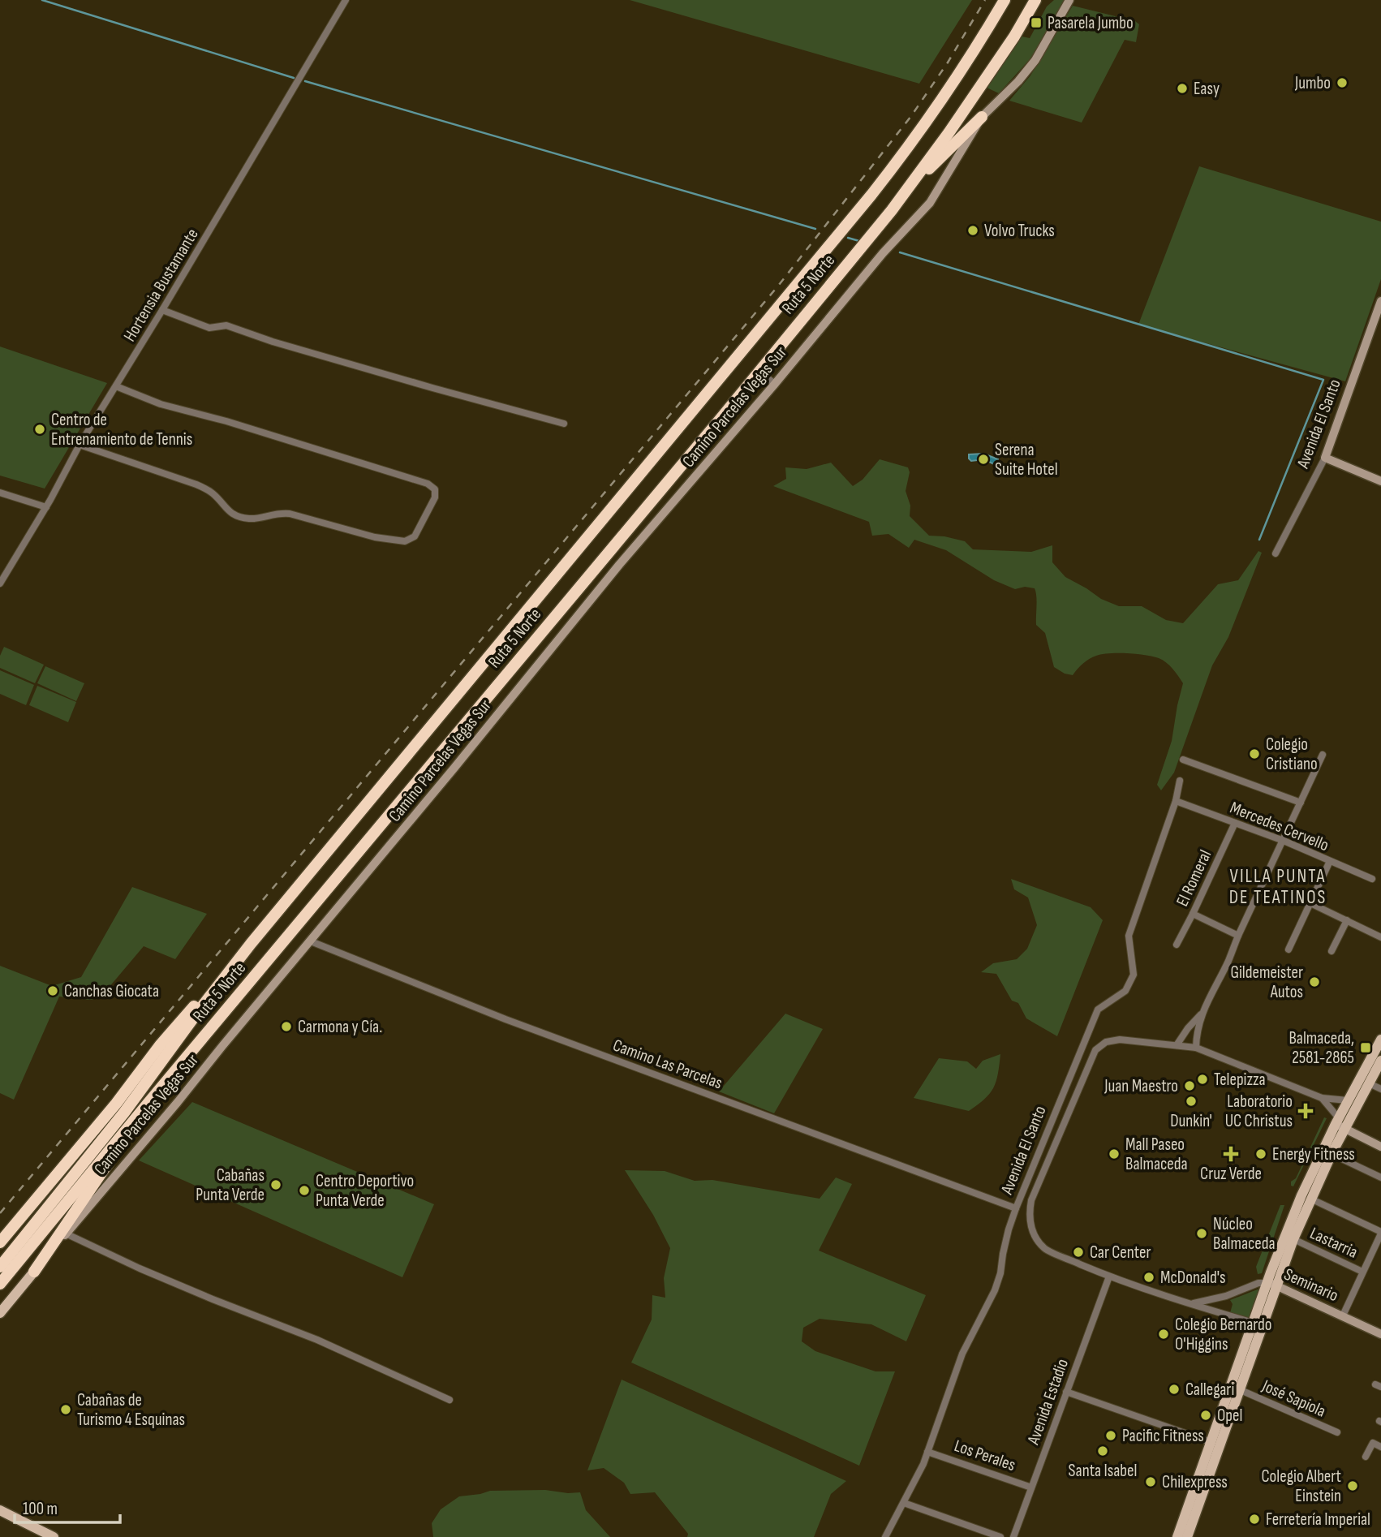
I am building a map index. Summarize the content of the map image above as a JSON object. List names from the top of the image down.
{
  "streets": {
    "highway": ["Ruta 5 Norte"],
    "main road": ["Camino Parcelas Vegas Sur"],
    "street": [
      "Hortensia Bustamante",
      "Avenida El Santo",
      "Mercedes Cervello",
      "El Romeral",
      "Camino Las Parcelas",
      "Lastarria",
      "Seminario",
      "José Sapiola",
      "Avenida Estadio",
      "Los Perales"
    ]
  },
  "crossings": [
    ["Camino Parcelas Vegas Sur", "Camino Las Parcelas"],
    ["Avenida El Santo", "Mercedes Cervello"],
    ["Avenida El Santo", "Camino Las Parcelas"],
    ["Avenida El Santo", "Los Perales"],
    ["Mercedes Cervello", "El Romeral"],
    ["Avenida Estadio", "Los Perales"]
  ],
  "districts": ["VILLA PUNTA DE TEATINOS"],
  "places": {
    "transit": ["Pasarela Jumbo", "Balmaceda, 2581-2865"],
    "other": [
      "Jumbo",
      "Easy",
      "Volvo Trucks",
      "Centro de Entrenamiento de Tennis",
      "Serena Suite Hotel",
      "Colegio Cristiano",
      "Gildemeister Autos",
      "Canchas Giocata",
      "Carmona y Cía.",
      "Telepizza",
      "Juan Maestro",
      "Dunkin'",
      "Mall Paseo Balmaceda",
      "Energy Fitness",
      "Cabañas Punta Verde",
      "Centro Deportivo Punta Verde",
      "Núcleo Balmaceda",
      "Car Center",
      "McDonald's",
      "Colegio Bernardo O'Higgins",
      "Callegari",
      "Cabañas de Turismo 4 Esquinas",
      "Opel",
      "Pacific Fitness",
      "Santa Isabel",
      "Chilexpress",
      "Colegio Albert Einstein",
      "Ferretería Imperial"
    ],
    "health": ["Laboratorio UC Christus", "Cruz Verde"]
  },
  "scale_bar": "100 m"
}
